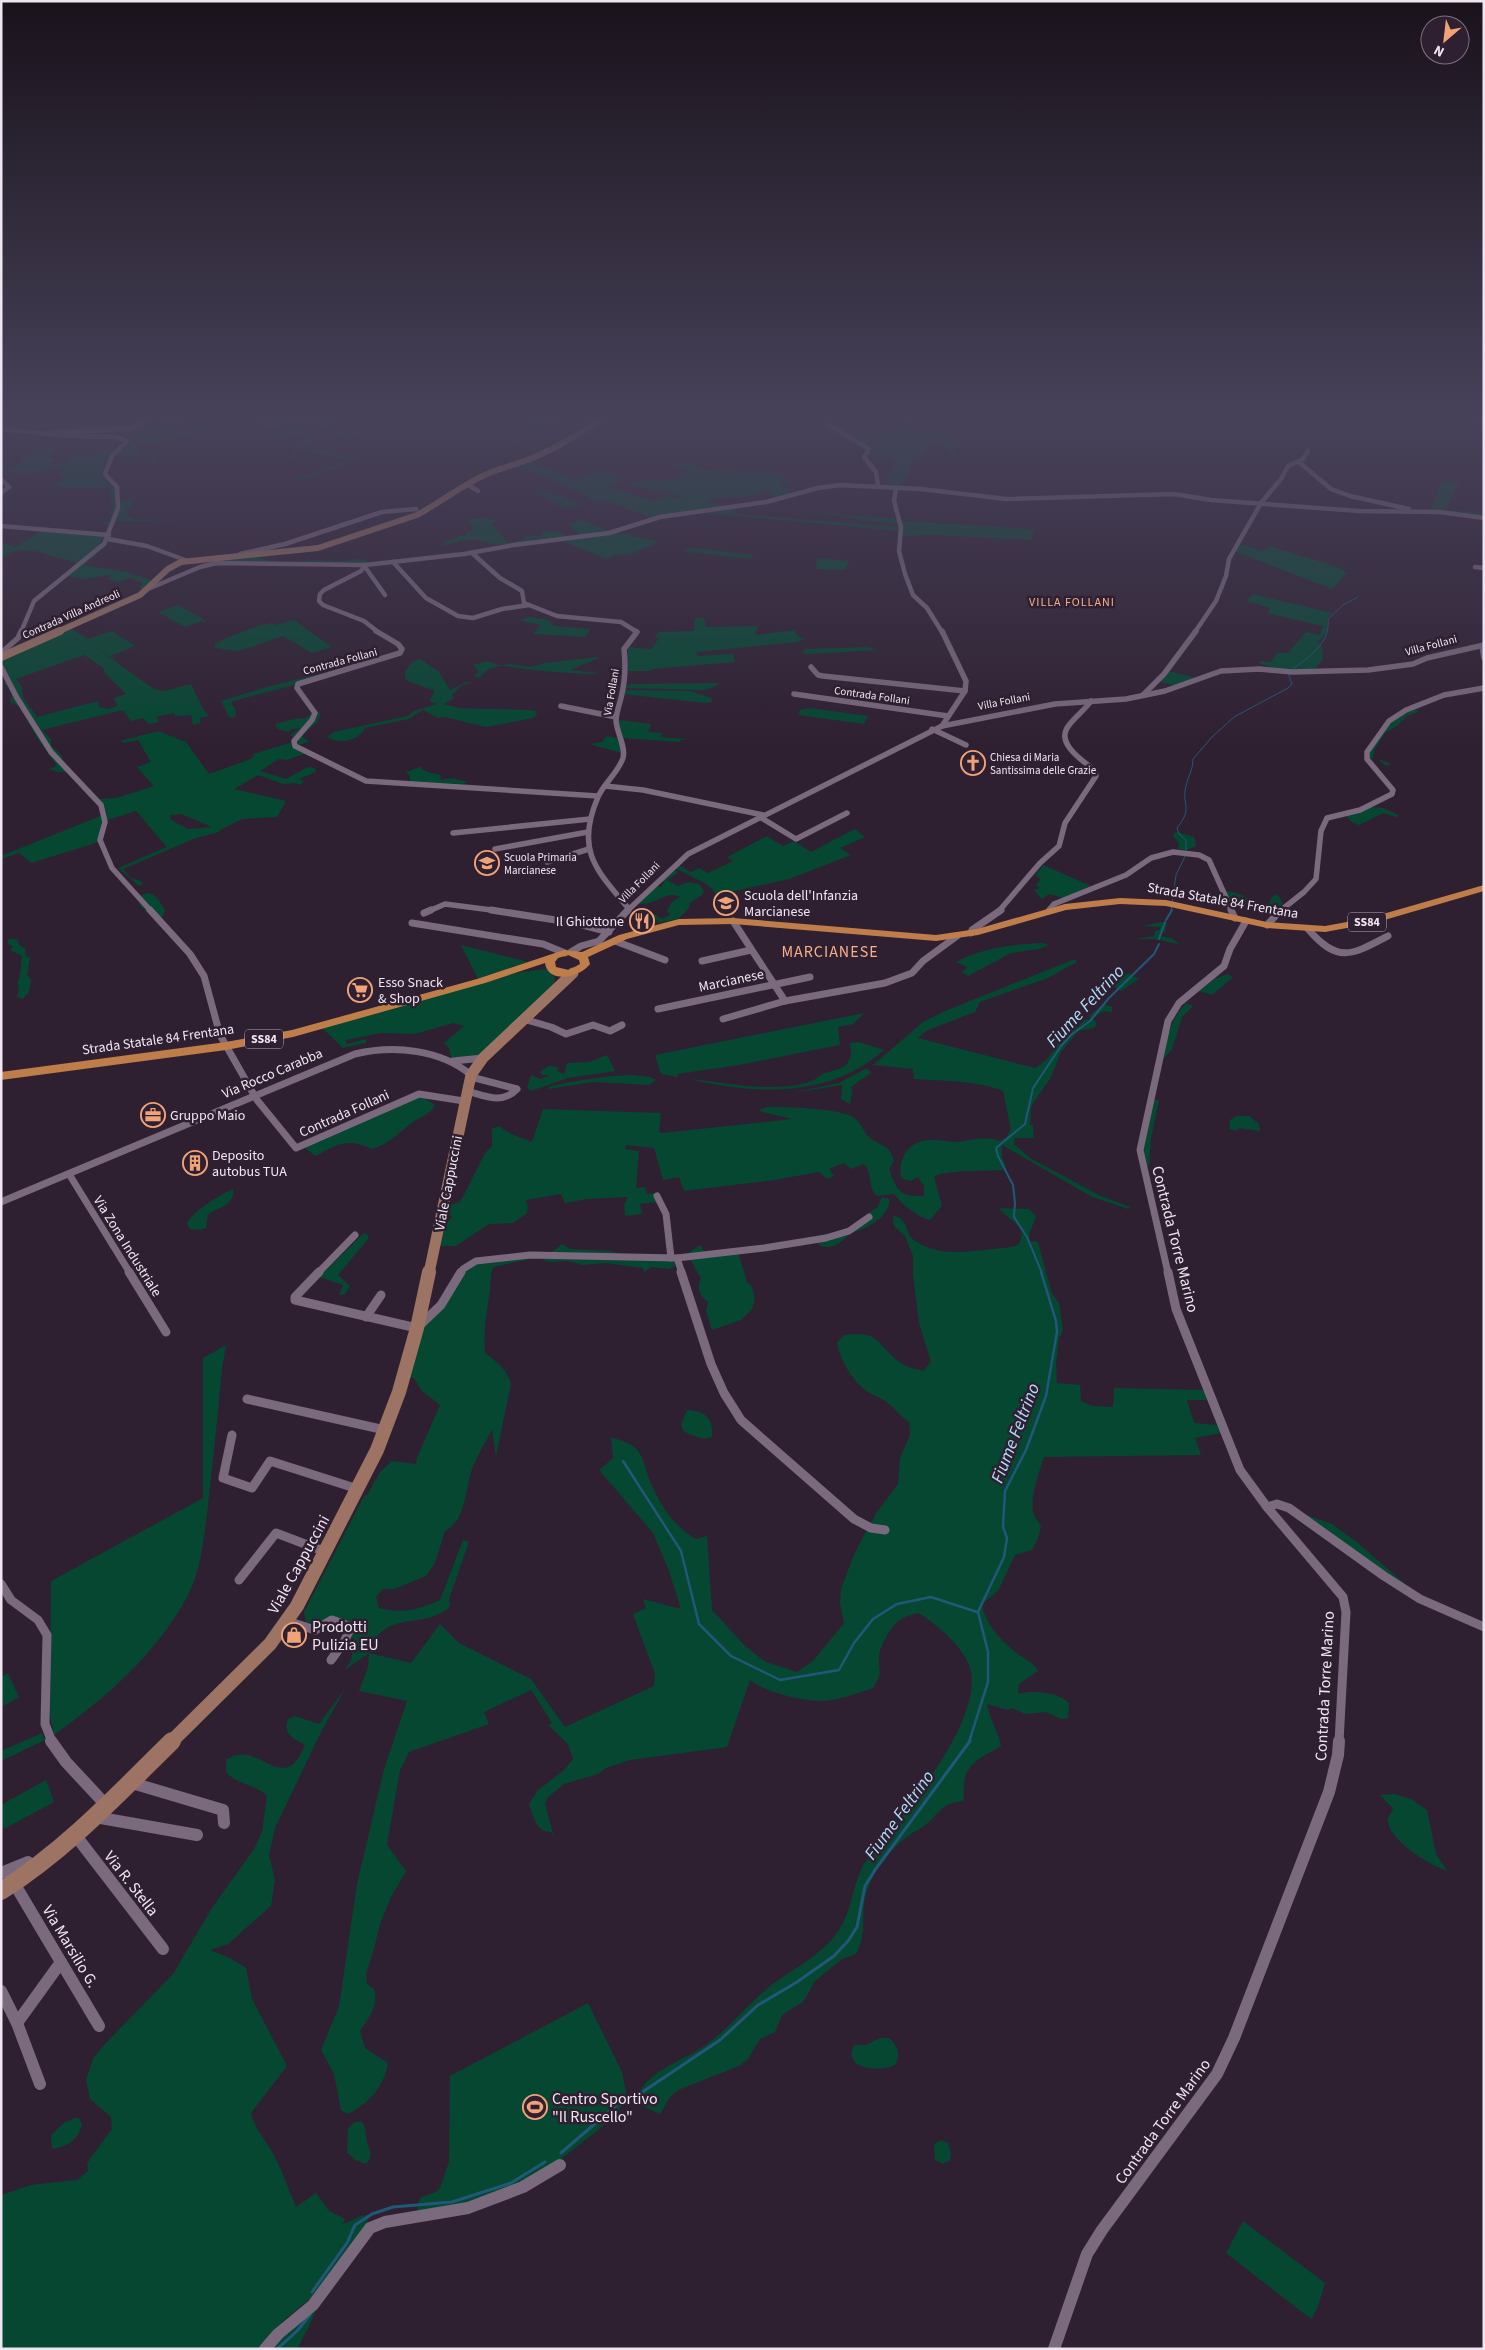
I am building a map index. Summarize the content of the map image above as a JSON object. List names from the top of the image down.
{
  "streets": {
    "main road": [
      "Contrada Villa Andreoli",
      "Strada Statale 84 Frentana",
      "SS84",
      "Viale Cappuccini"
    ],
    "street": [
      "Villa Follani",
      "Contrada Follani",
      "Via Follani",
      "Marcianese",
      "Via Rocco Carabba",
      "Contrada Torre Marino",
      "Via Zona Industriale",
      "Via R. Stella",
      "Via Marsilio G."
    ]
  },
  "crossings": [
    ["Villa Follani", "Via Follani"],
    ["Villa Follani", "Strada Statale 84 Frentana"],
    ["Villa Follani", "SS84"],
    ["Contrada Follani", "Via Follani"],
    ["Contrada Follani", "Strada Statale 84 Frentana"],
    ["Contrada Follani", "Via Rocco Carabba"],
    ["Contrada Follani", "Viale Cappuccini"],
    ["Strada Statale 84 Frentana", "SS84"],
    ["Strada Statale 84 Frentana", "Contrada Torre Marino"],
    ["Via Rocco Carabba", "Viale Cappuccini"],
    ["Via Rocco Carabba", "Via Zona Industriale"],
    ["Viale Cappuccini", "Via R. Stella"],
    ["Viale Cappuccini", "Via Marsilio G."]
  ],
  "districts": ["VILLA FOLLANI", "MARCIANESE"],
  "water": ["Fiume Feltrino"],
  "places": {
    "church": ["Chiesa di Maria Santissima delle Grazie"],
    "school or university": ["Scuola Primaria Marcianese", "Scuola dell'Infanzia Marcianese"],
    "restaurant": ["Il Ghiottone"],
    "supermarket": ["Esso Snack & Shop"],
    "office": ["Gruppo Maio"],
    "building": ["Deposito autobus TUA"],
    "shop": ["Prodotti Pulizia EU"],
    "sports": ["Centro Sportivo \"Il Ruscello\""]
  },
  "north": "bottom left"
}
